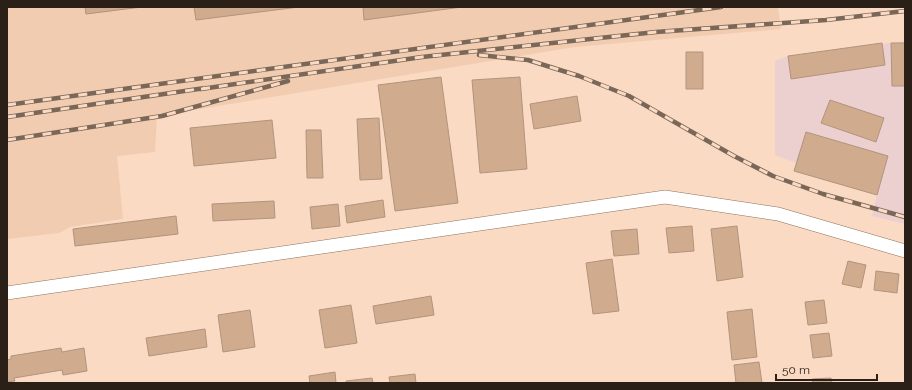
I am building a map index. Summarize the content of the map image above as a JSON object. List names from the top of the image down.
{
  "scale_bar": "50 m"
}
